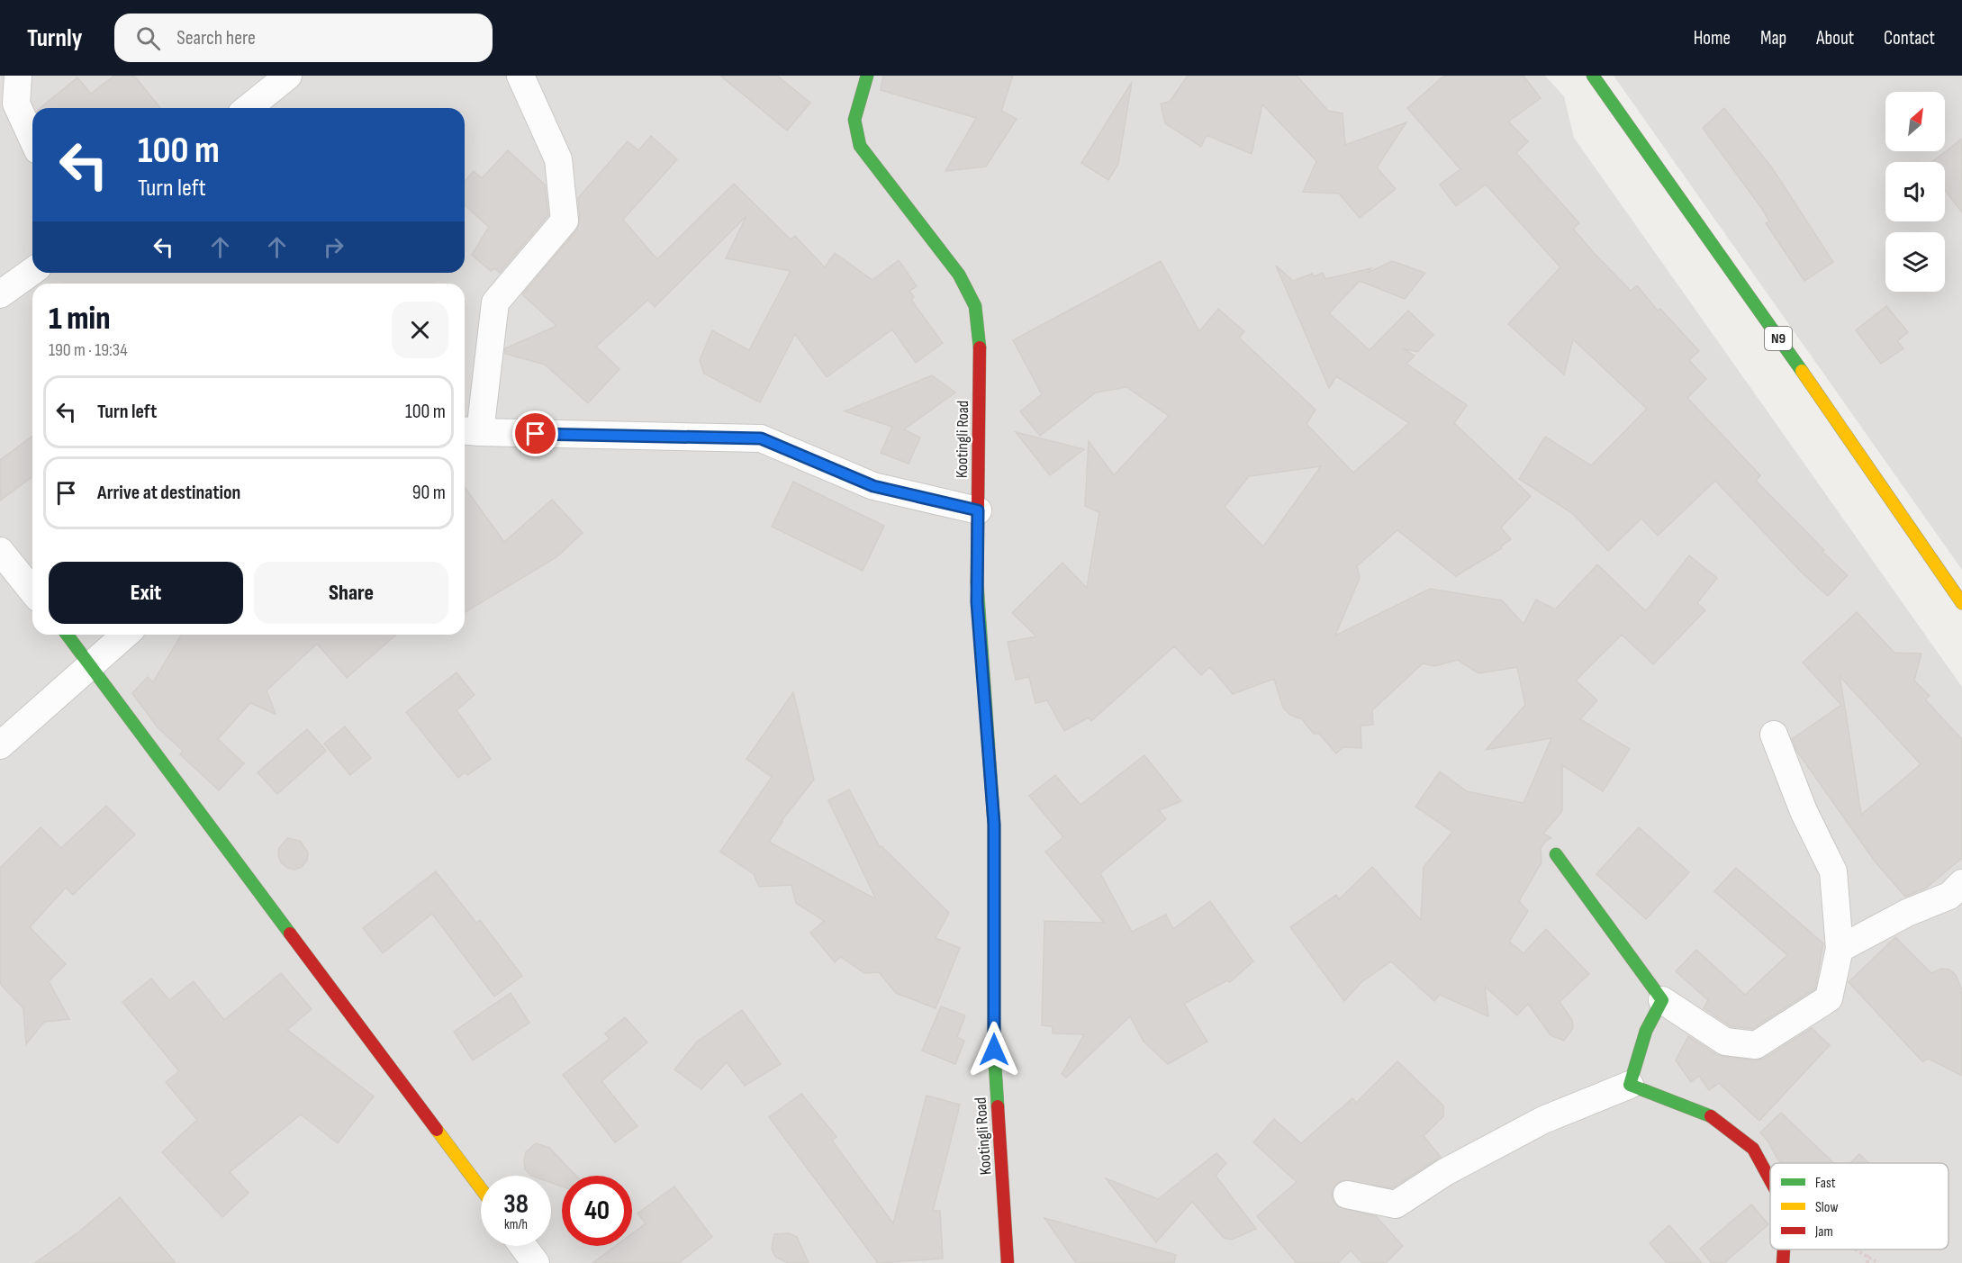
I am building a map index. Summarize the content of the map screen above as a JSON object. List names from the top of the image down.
{
  "streets": {
    "main road": ["N9", "Kootingli Road"]
  },
  "legend": ["Fast", "Slow", "Jam"],
  "north": "top right",
  "page": {
    "header": "Turnly",
    "search": "Search here",
    "nav": [
      "Home",
      "Map",
      "About",
      "Contact"
    ],
    "turn": ["100 m", "Turn left"],
    "heading": ["1 min", "190 m · 19:34"],
    "list": [
      {
        "name": "Turn left",
        "value": "100 m"
      },
      {
        "name": "Arrive at destination",
        "value": "90 m"
      }
    ],
    "buttons": ["Exit", "Share"],
    "speed": "38 km/h",
    "limit": "40"
  }
}
